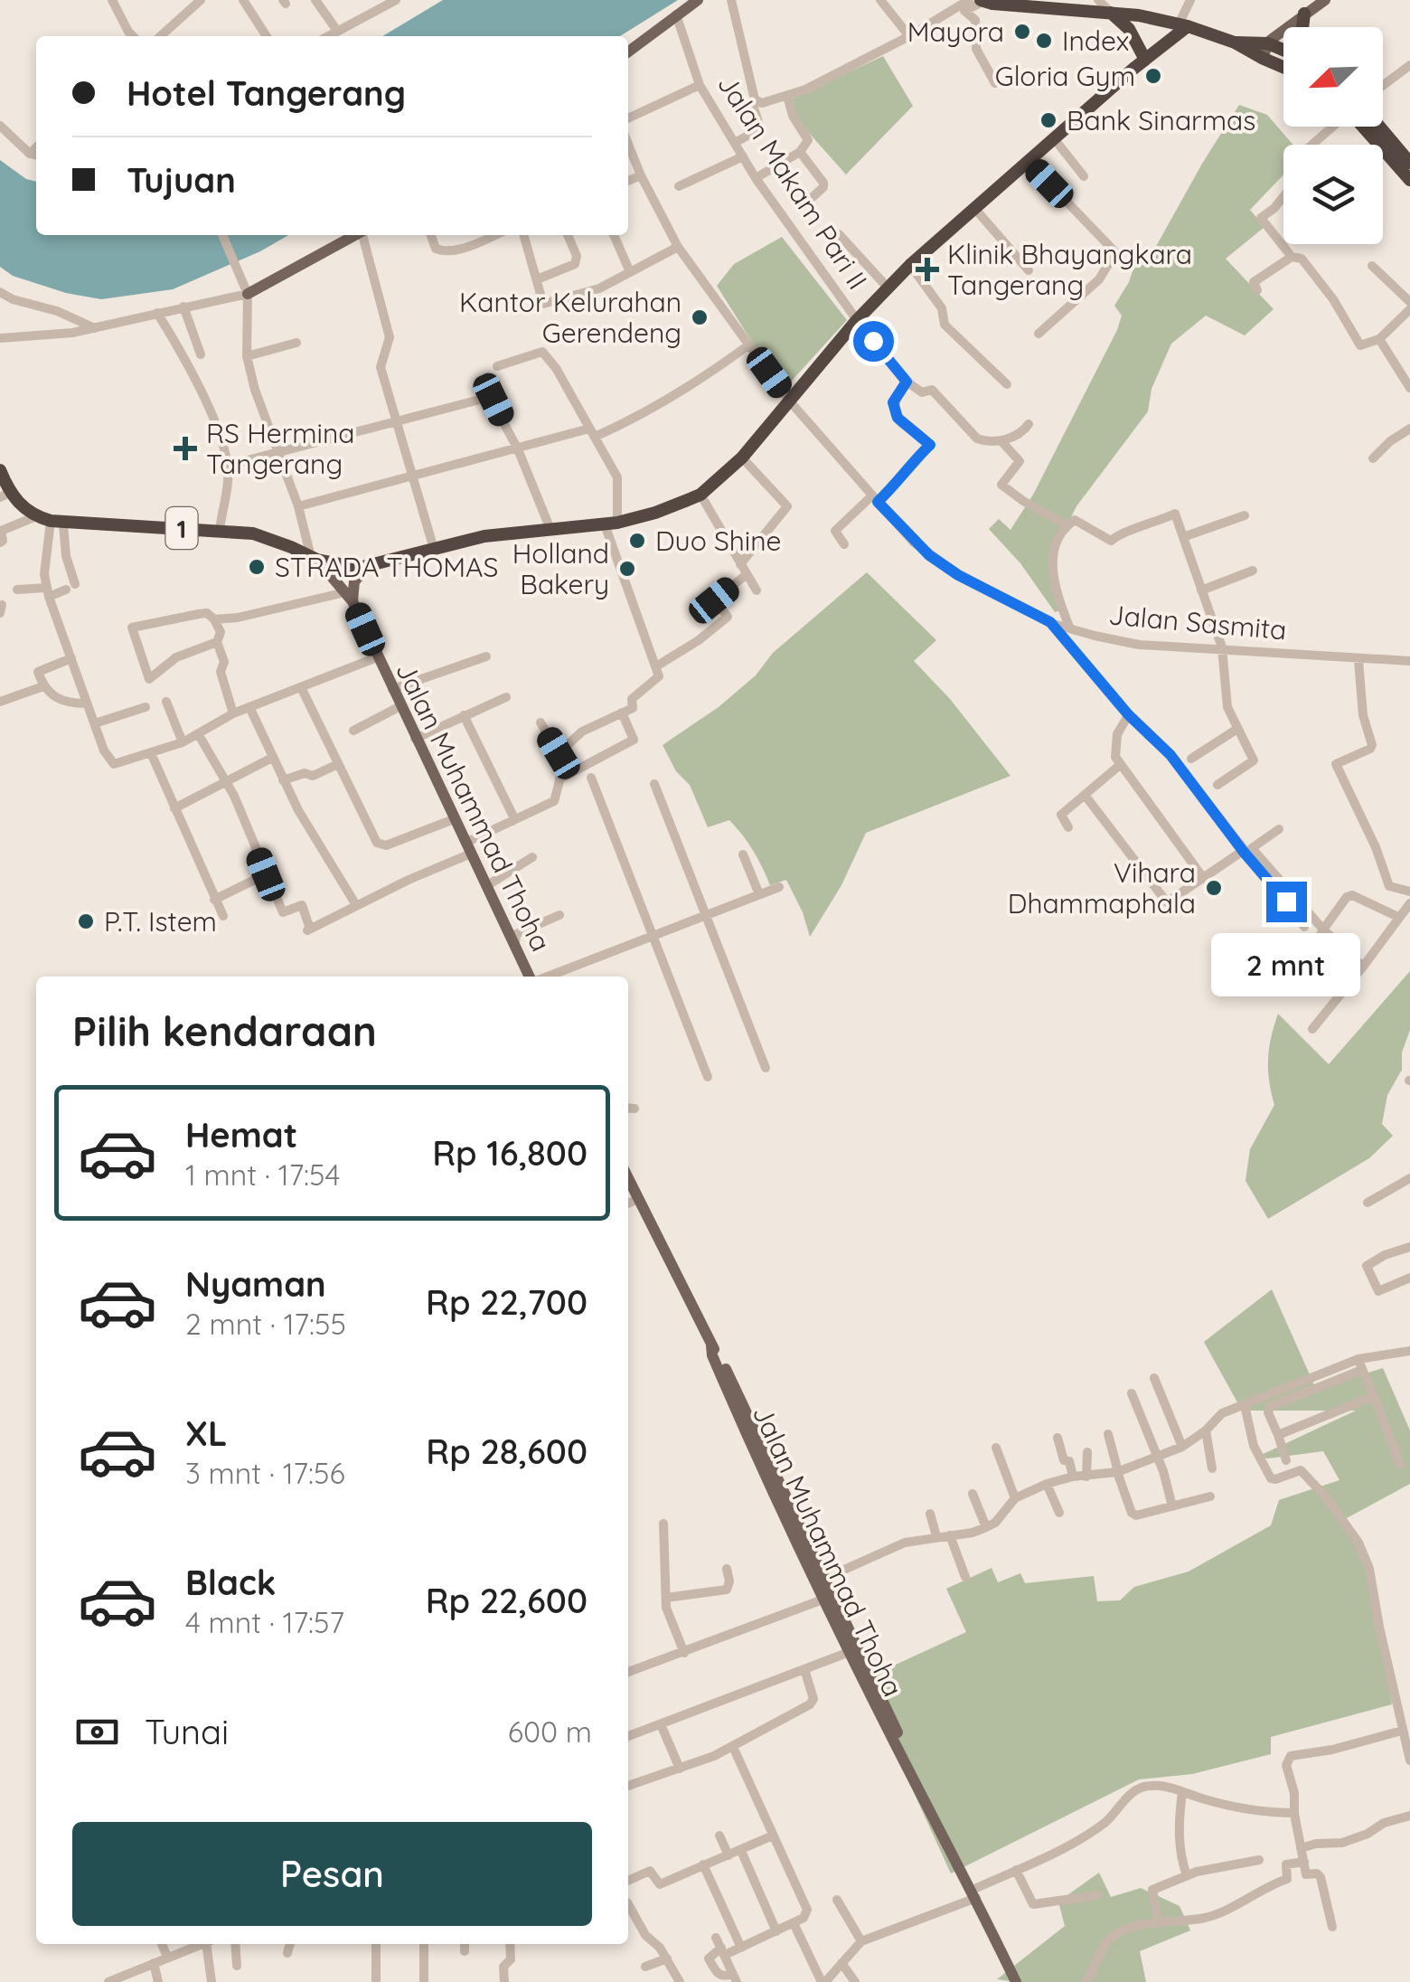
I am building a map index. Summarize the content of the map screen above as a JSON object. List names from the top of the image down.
{
  "streets": {
    "highway": ["1"],
    "main road": ["Jalan Muhammad Thoha"],
    "street": ["Jalan Makam Pari II", "Jalan Sasmita"]
  },
  "crossings": [
    ["Jalan Makam Pari II", "1"],
    ["1", "Jalan Sasmita"],
    ["1", "Jalan Muhammad Thoha"]
  ],
  "places": {
    "other": [
      "Mayora",
      "Index",
      "Gloria Gym",
      "Bank Sinarmas",
      "Kantor Kelurahan Gerendeng",
      "Duo Shine",
      "STRADA THOMAS",
      "Holland Bakery",
      "Vihara Dhammaphala",
      "P.T. Istem"
    ],
    "health": ["Klinik Bhayangkara Tangerang", "RS Hermina Tangerang"]
  },
  "north": "bottom left",
  "page": {
    "banner": ["Hotel Tangerang", "Tujuan"],
    "bubble": "2 mnt",
    "heading": "Pilih kendaraan",
    "list": [
      {
        "name": "Hemat",
        "note": "1 mnt · 17:54",
        "value": "Rp 16,800"
      },
      {
        "name": "Nyaman",
        "note": "2 mnt · 17:55",
        "value": "Rp 22,700"
      },
      {
        "name": "XL",
        "note": "3 mnt · 17:56",
        "value": "Rp 28,600"
      },
      {
        "name": "Black",
        "note": "4 mnt · 17:57",
        "value": "Rp 22,600"
      }
    ],
    "pay": ["Tunai", "600 m"],
    "buttons": "Pesan"
  }
}
